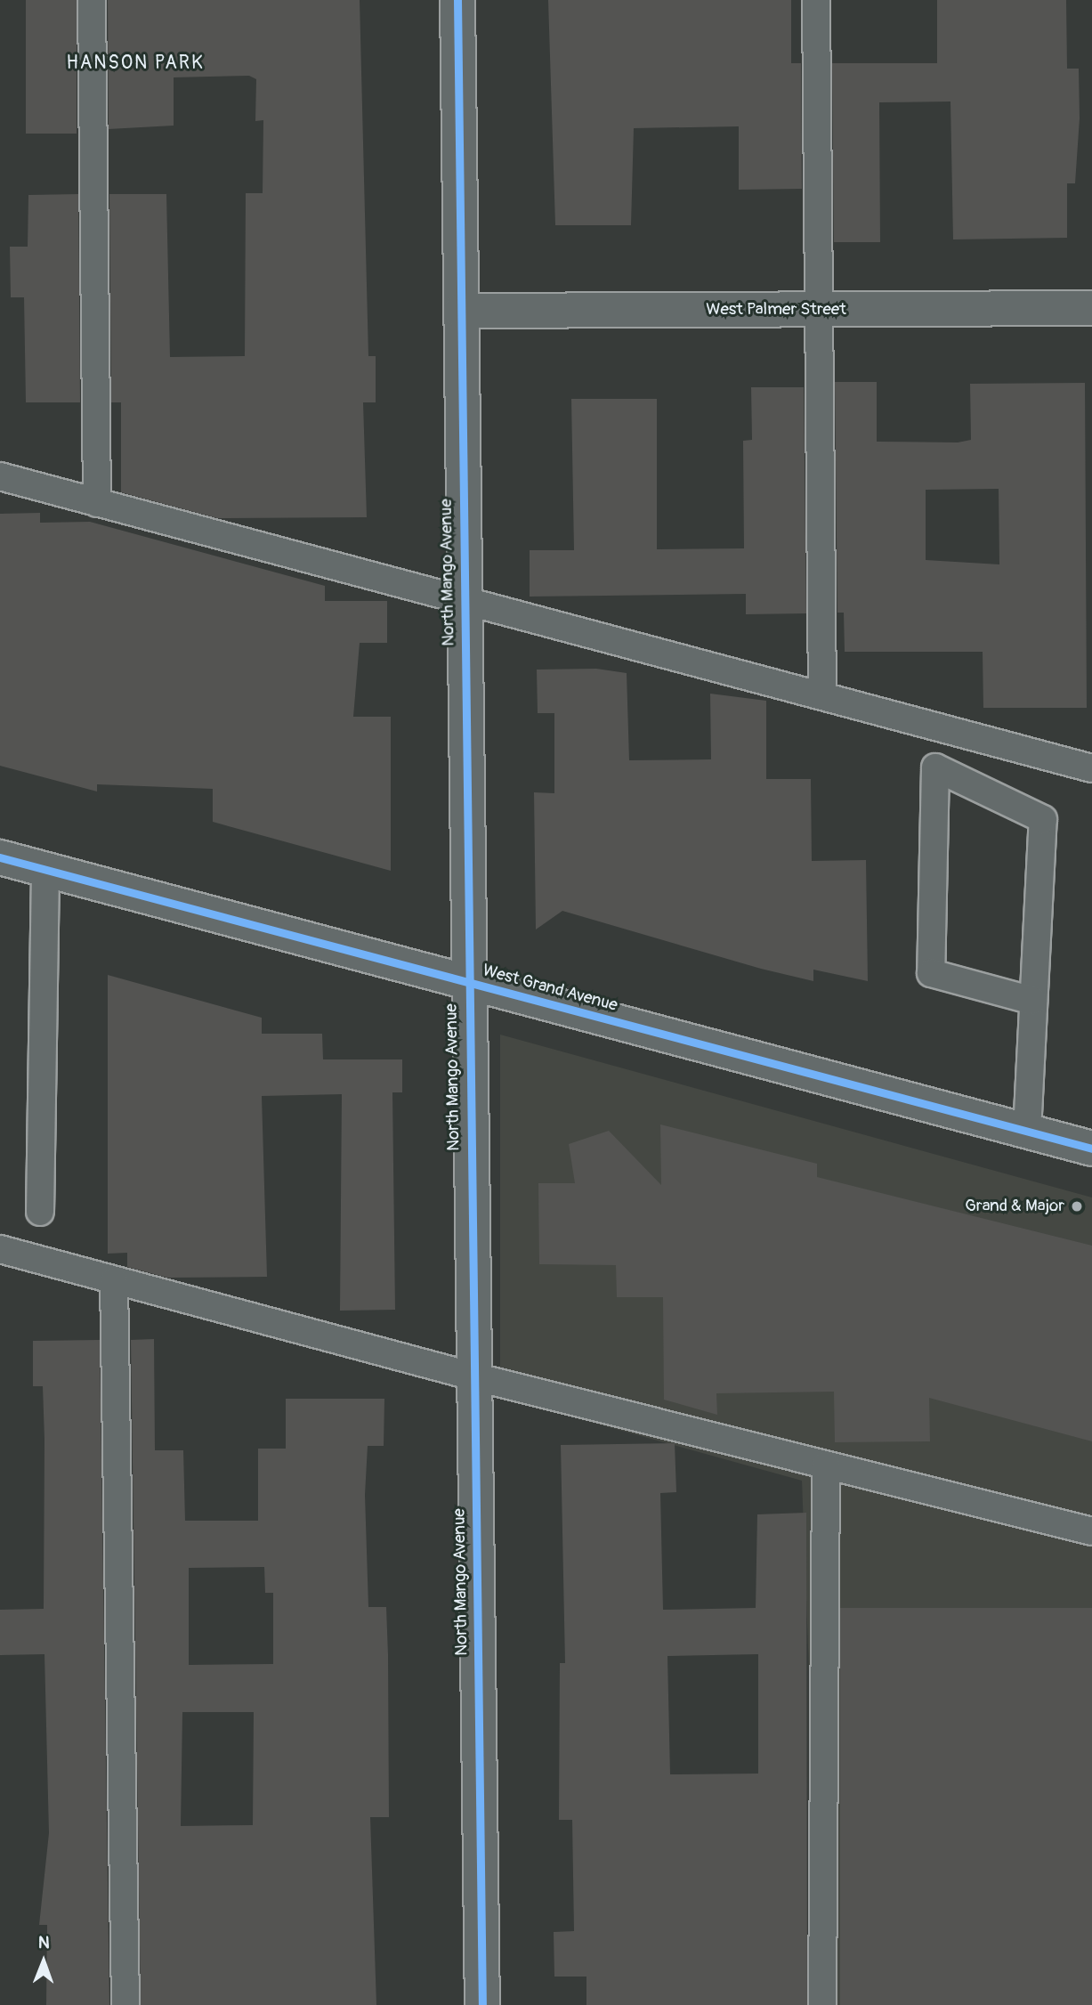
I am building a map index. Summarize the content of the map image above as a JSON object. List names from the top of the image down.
{
  "streets": {
    "street": ["West Palmer Street", "North Mango Avenue", "West Grand Avenue"]
  },
  "crossings": [
    ["West Palmer Street", "North Mango Avenue"],
    ["North Mango Avenue", "West Grand Avenue"]
  ],
  "districts": ["HANSON PARK"],
  "places": ["Grand & Major"],
  "north": "top"
}
